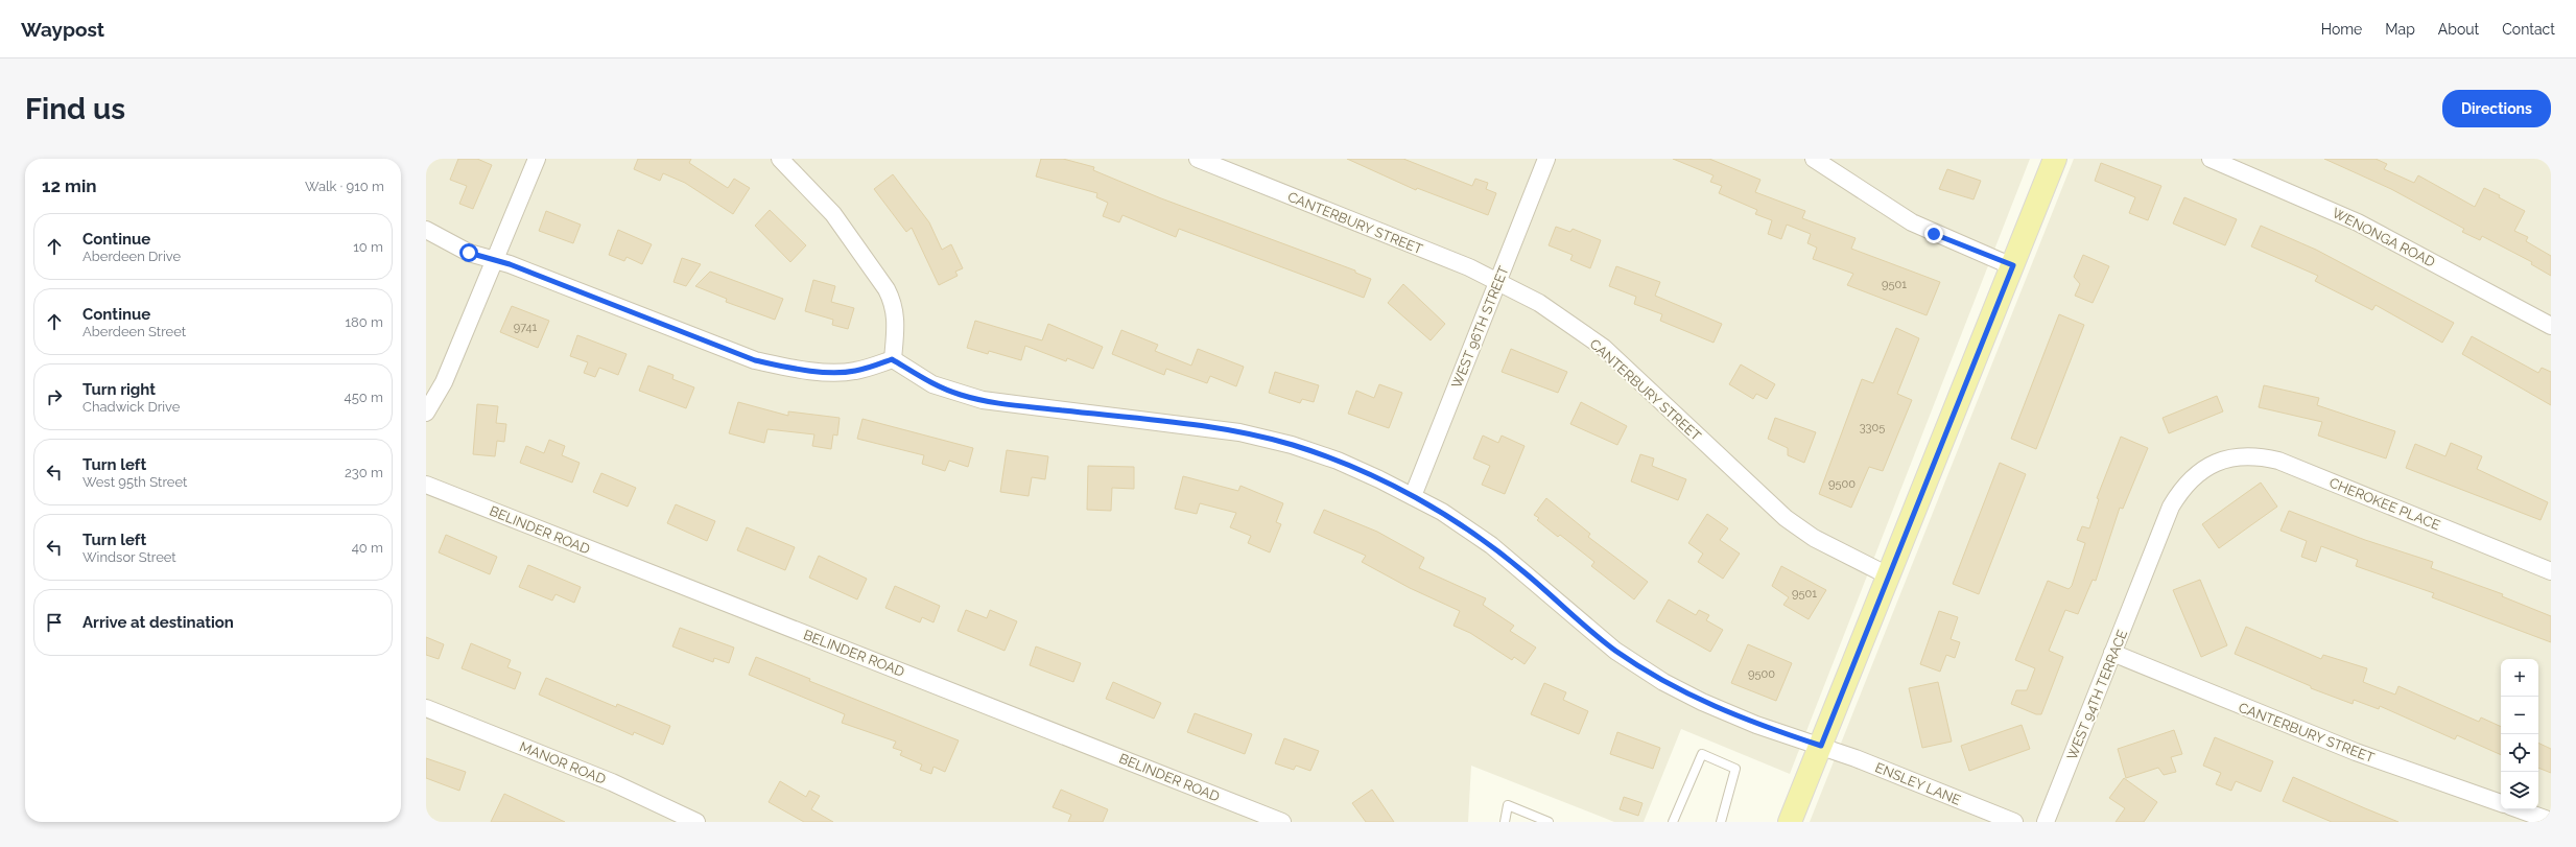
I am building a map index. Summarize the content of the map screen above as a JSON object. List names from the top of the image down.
{
  "streets": {
    "street": [
      "CANTERBURY STREET",
      "WENONGA ROAD",
      "WEST 96TH STREET",
      "CHEROKEE PLACE",
      "BELINDER ROAD",
      "WEST 94TH TERRACE",
      "MANOR ROAD",
      "ENSLEY LANE"
    ]
  },
  "crossings": [
    ["CANTERBURY STREET", "WEST 96TH STREET"],
    ["CANTERBURY STREET", "WEST 94TH TERRACE"],
    ["WEST 96TH STREET", "ENSLEY LANE"],
    ["CHEROKEE PLACE", "WEST 94TH TERRACE"]
  ],
  "house_numbers": [
    "9501",
    "9741",
    "3305",
    "9500",
    "9501",
    "9500"
  ],
  "page": {
    "header": "Waypost",
    "nav": [
      "Home",
      "Map",
      "About",
      "Contact"
    ],
    "buttons": "Directions",
    "title": "Find us",
    "heading": ["12 min", "Walk · 910 m"],
    "list": [
      ["Continue", "Aberdeen Drive", "10 m"],
      ["Continue", "Aberdeen Street", "180 m"],
      ["Turn right", "Chadwick Drive", "450 m"],
      ["Turn left", "West 95th Street", "230 m"],
      ["Turn left", "Windsor Street", "40 m"],
      "Arrive at destination"
    ],
    "map_buttons": ["+", "−"]
  }
}
